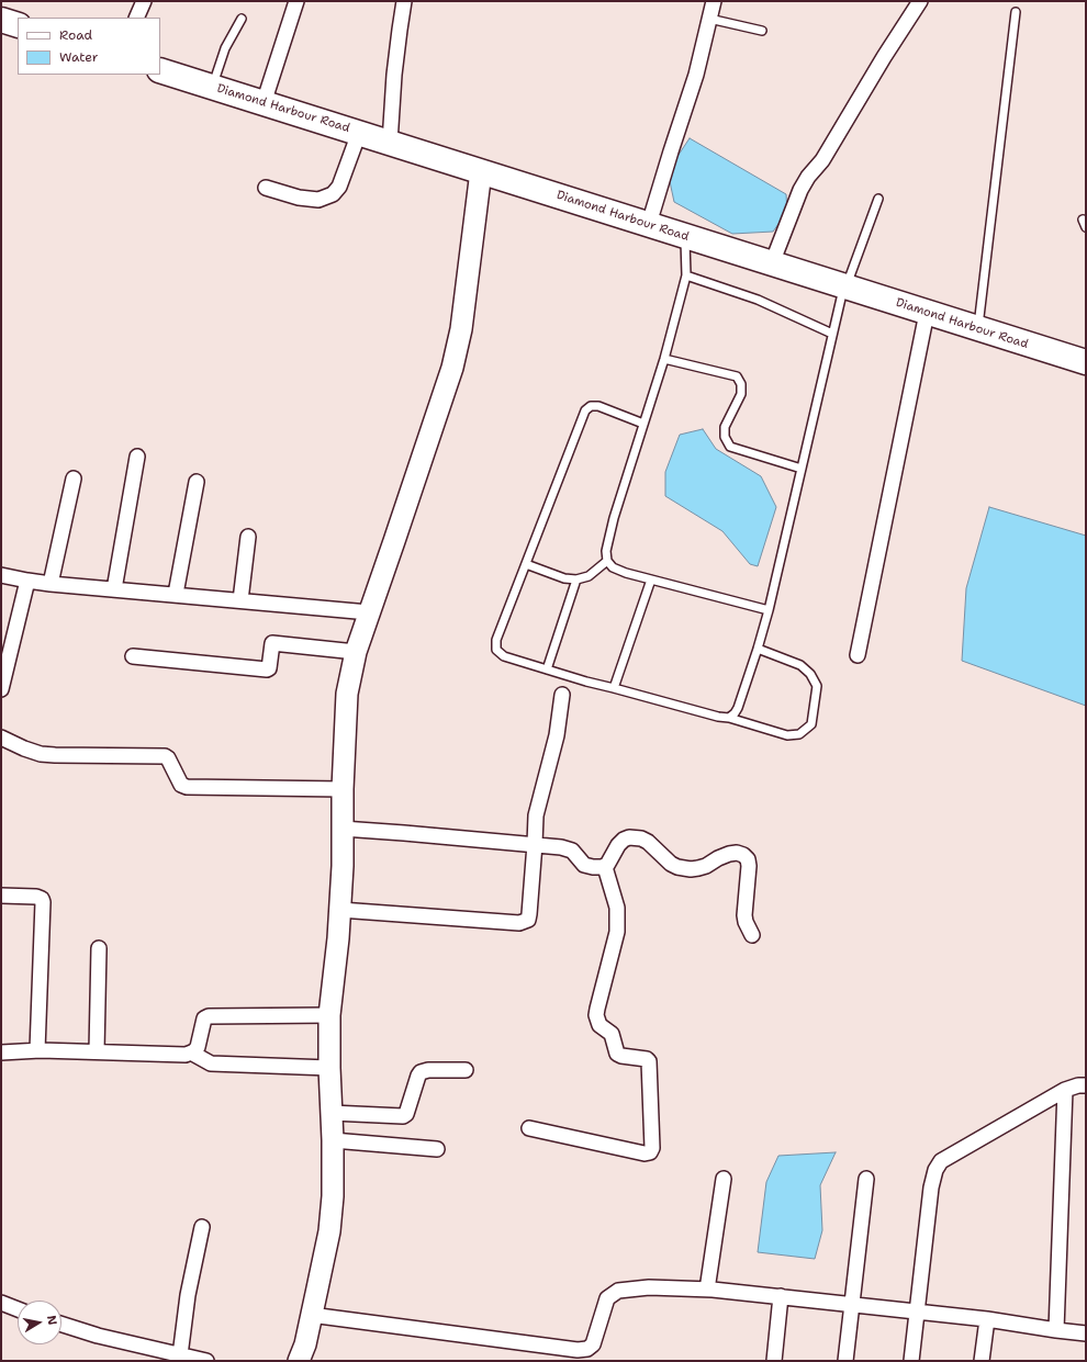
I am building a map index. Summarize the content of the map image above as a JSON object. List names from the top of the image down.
{
  "streets": {
    "highway": ["Diamond Harbour Road"]
  },
  "legend": ["Road", "Water"],
  "north": "right"
}
